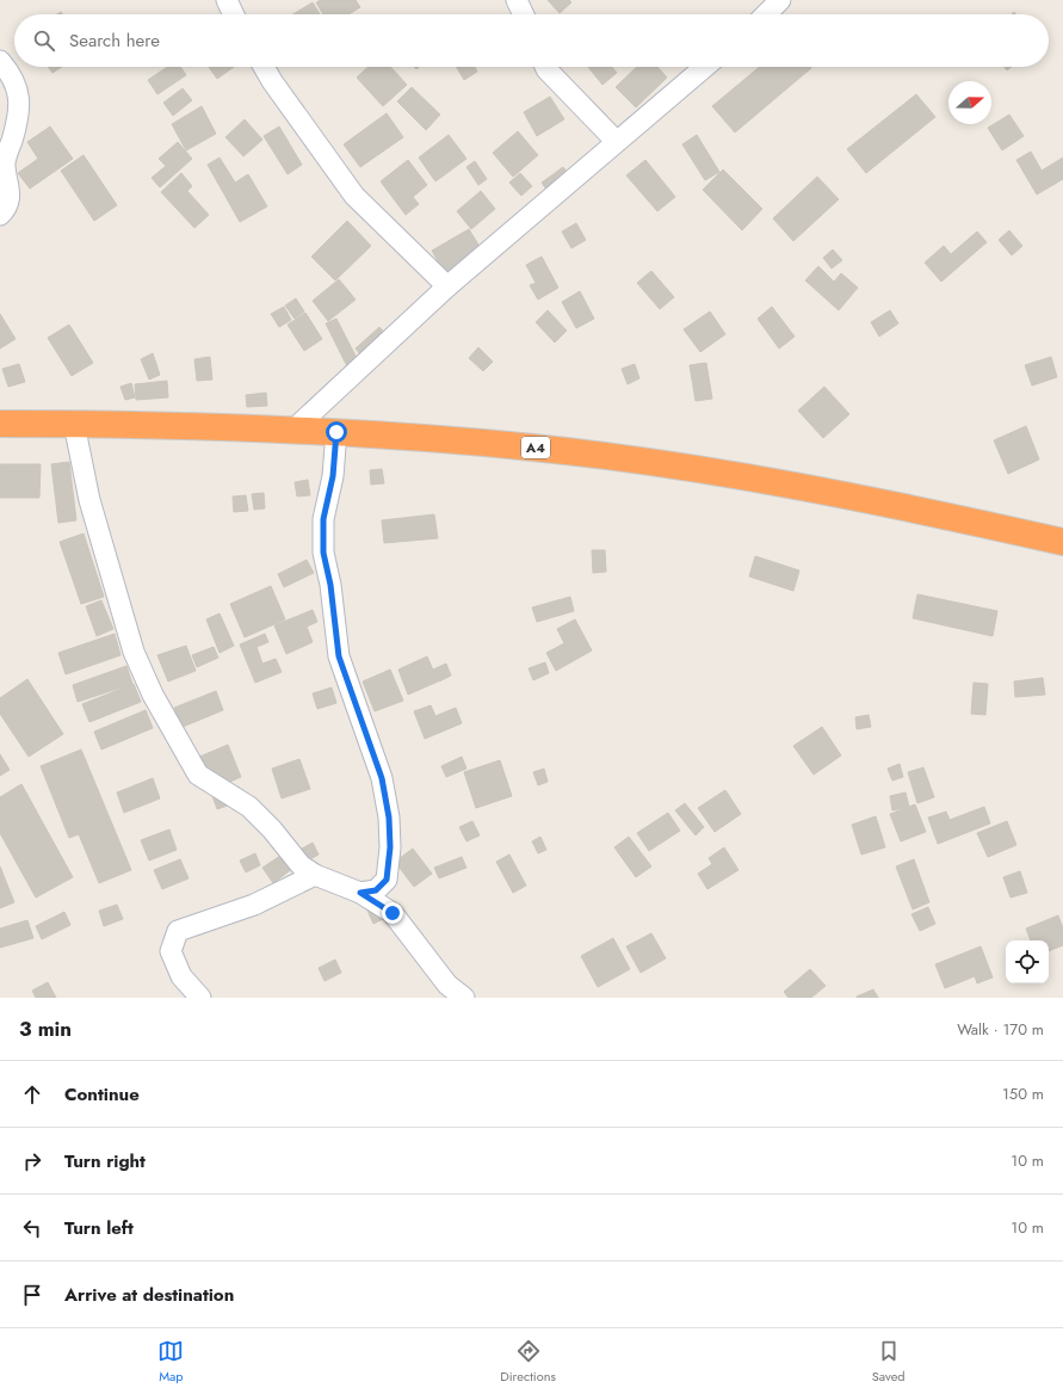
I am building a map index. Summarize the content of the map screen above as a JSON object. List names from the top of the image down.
{
  "streets": {
    "highway": ["A4"]
  },
  "north": "right",
  "page": {
    "search": "Search here",
    "heading": ["3 min", "Walk · 170 m"],
    "list": [
      ["Continue", "150 m"],
      ["Turn right", "10 m"],
      ["Turn left", "10 m"],
      "Arrive at destination"
    ],
    "nav": ["Map", "Directions", "Saved"]
  }
}
